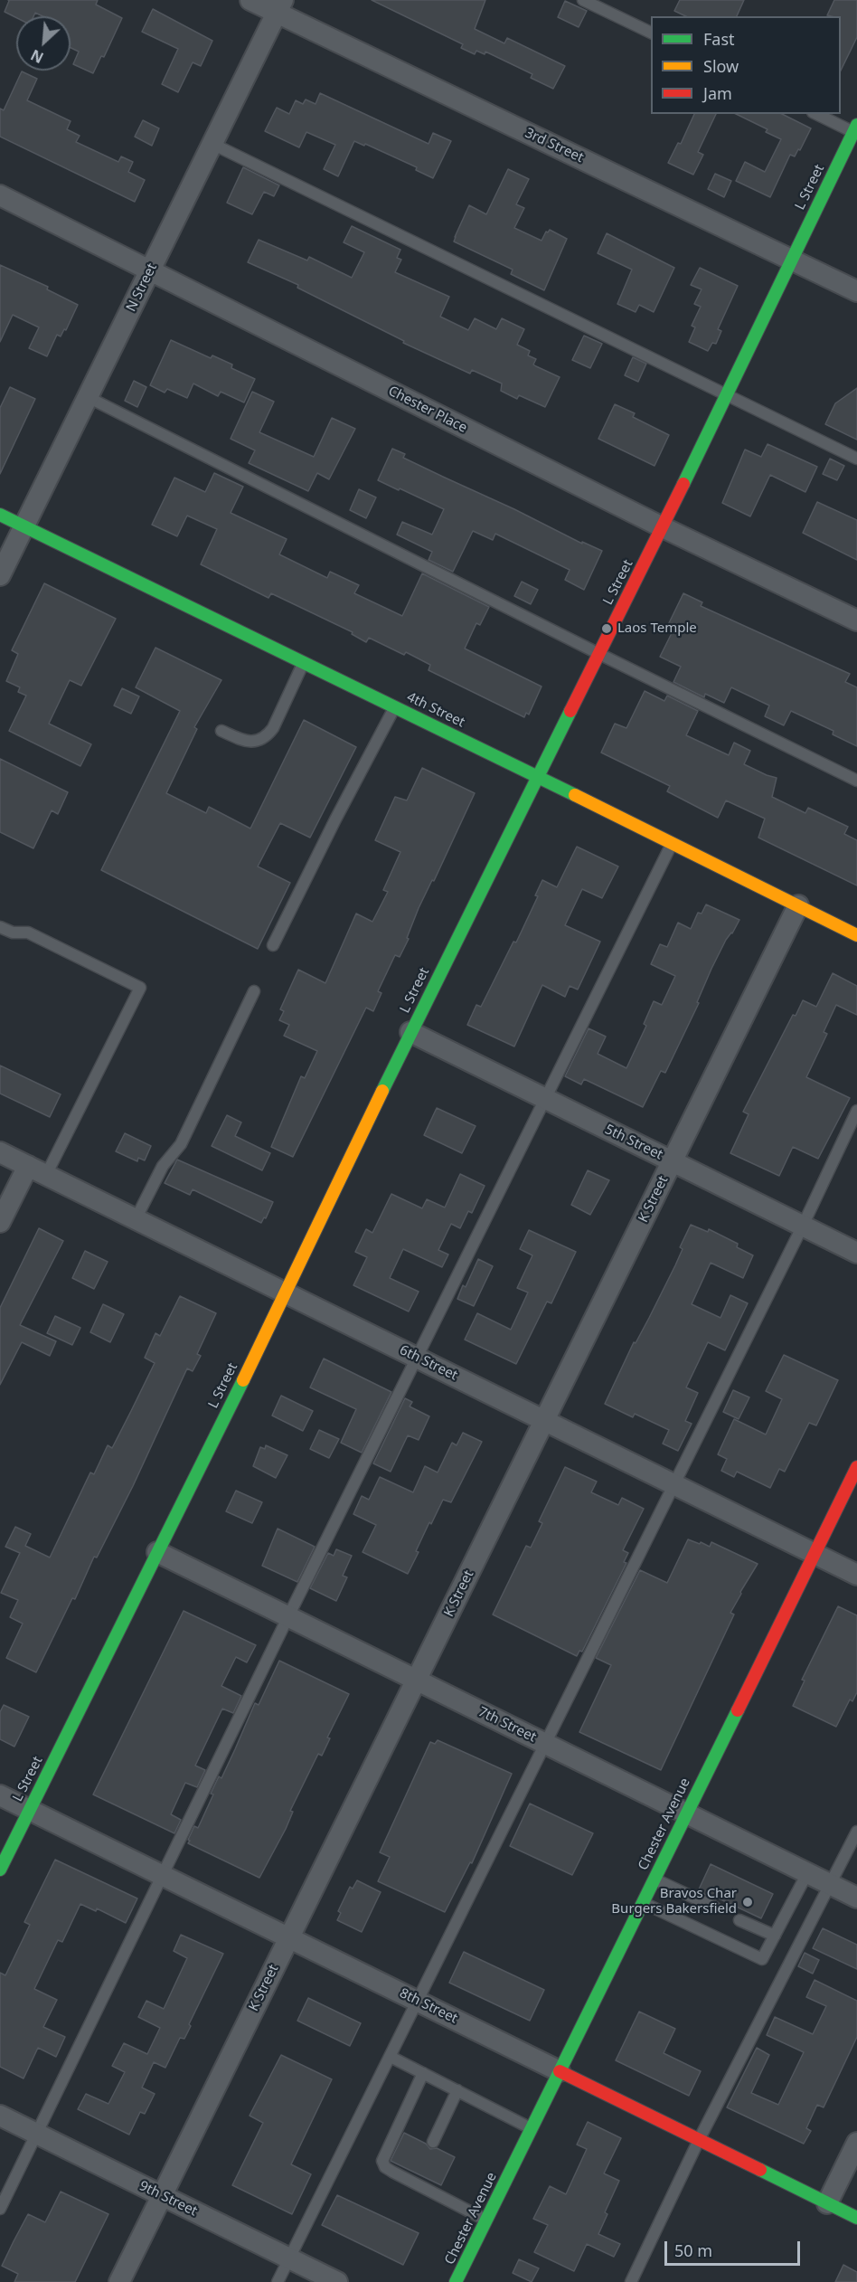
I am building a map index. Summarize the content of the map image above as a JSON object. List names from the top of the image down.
{
  "streets": {
    "street": [
      "3rd Street",
      "L Street",
      "N Street",
      "Chester Place",
      "4th Street",
      "5th Street",
      "K Street",
      "6th Street",
      "7th Street",
      "Chester Avenue",
      "8th Street",
      "9th Street"
    ]
  },
  "crossings": [
    ["3rd Street", "L Street"],
    ["3rd Street", "N Street"],
    ["L Street", "Chester Place"],
    ["L Street", "4th Street"],
    ["L Street", "5th Street"],
    ["L Street", "6th Street"],
    ["L Street", "7th Street"],
    ["L Street", "8th Street"],
    ["N Street", "Chester Place"],
    ["N Street", "4th Street"],
    ["4th Street", "K Street"],
    ["5th Street", "K Street"],
    ["K Street", "6th Street"],
    ["K Street", "7th Street"],
    ["K Street", "8th Street"],
    ["K Street", "9th Street"],
    ["6th Street", "Chester Avenue"],
    ["7th Street", "Chester Avenue"],
    ["Chester Avenue", "8th Street"]
  ],
  "places": ["Laos Temple", "Bravos Char Burgers Bakersfield"],
  "legend": ["Fast", "Slow", "Jam"],
  "scale_bar": "50 m",
  "north": "bottom left"
}
